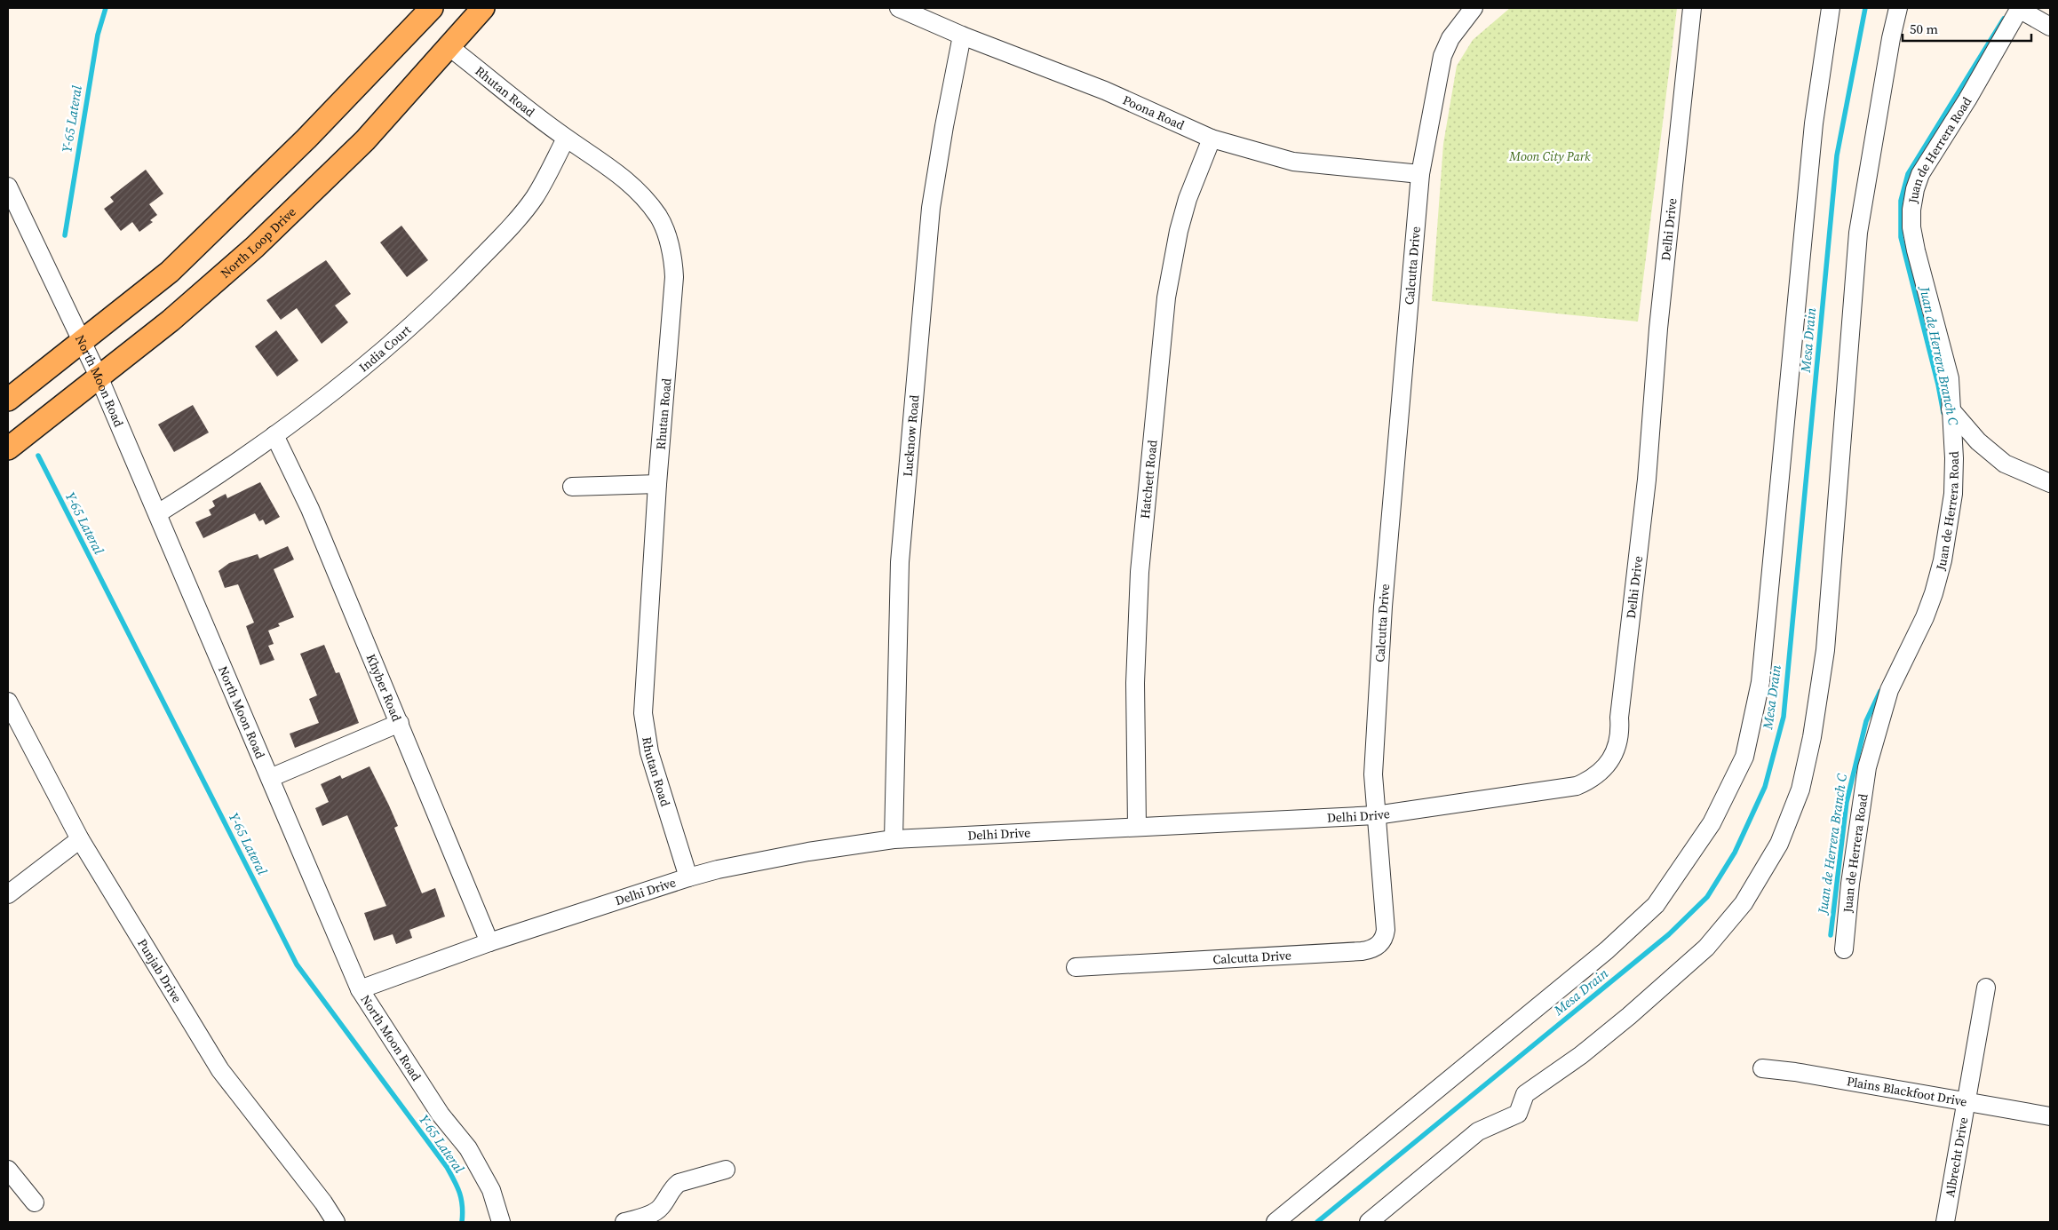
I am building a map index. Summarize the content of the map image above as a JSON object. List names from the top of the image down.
{
  "streets": {
    "main road": ["North Loop Drive"],
    "street": [
      "Rhutan Road",
      "Poona Road",
      "Juan de Herrera Road",
      "Delhi Drive",
      "Calcutta Drive",
      "India Court",
      "North Moon Road",
      "Lucknow Road",
      "Hatchett Road",
      "Khyber Road",
      "Punjab Drive",
      "Plains Blackfoot Drive",
      "Albrecht Drive"
    ]
  },
  "crossings": [
    ["Rhutan Road", "Delhi Drive"],
    ["Rhutan Road", "North Loop Drive"],
    ["Rhutan Road", "India Court"],
    ["Poona Road", "Calcutta Drive"],
    ["Poona Road", "Lucknow Road"],
    ["Poona Road", "Hatchett Road"],
    ["Delhi Drive", "Calcutta Drive"],
    ["Delhi Drive", "North Moon Road"],
    ["Delhi Drive", "Lucknow Road"],
    ["Delhi Drive", "Hatchett Road"],
    ["Delhi Drive", "Khyber Road"],
    ["North Loop Drive", "North Moon Road"],
    ["India Court", "North Moon Road"],
    ["India Court", "Khyber Road"],
    ["Plains Blackfoot Drive", "Albrecht Drive"]
  ],
  "water": ["Y-65 Lateral", "Mesa Drain", "Juan de Herrera Branch C"],
  "parks": ["Moon City Park"],
  "scale_bar": "50 m"
}
